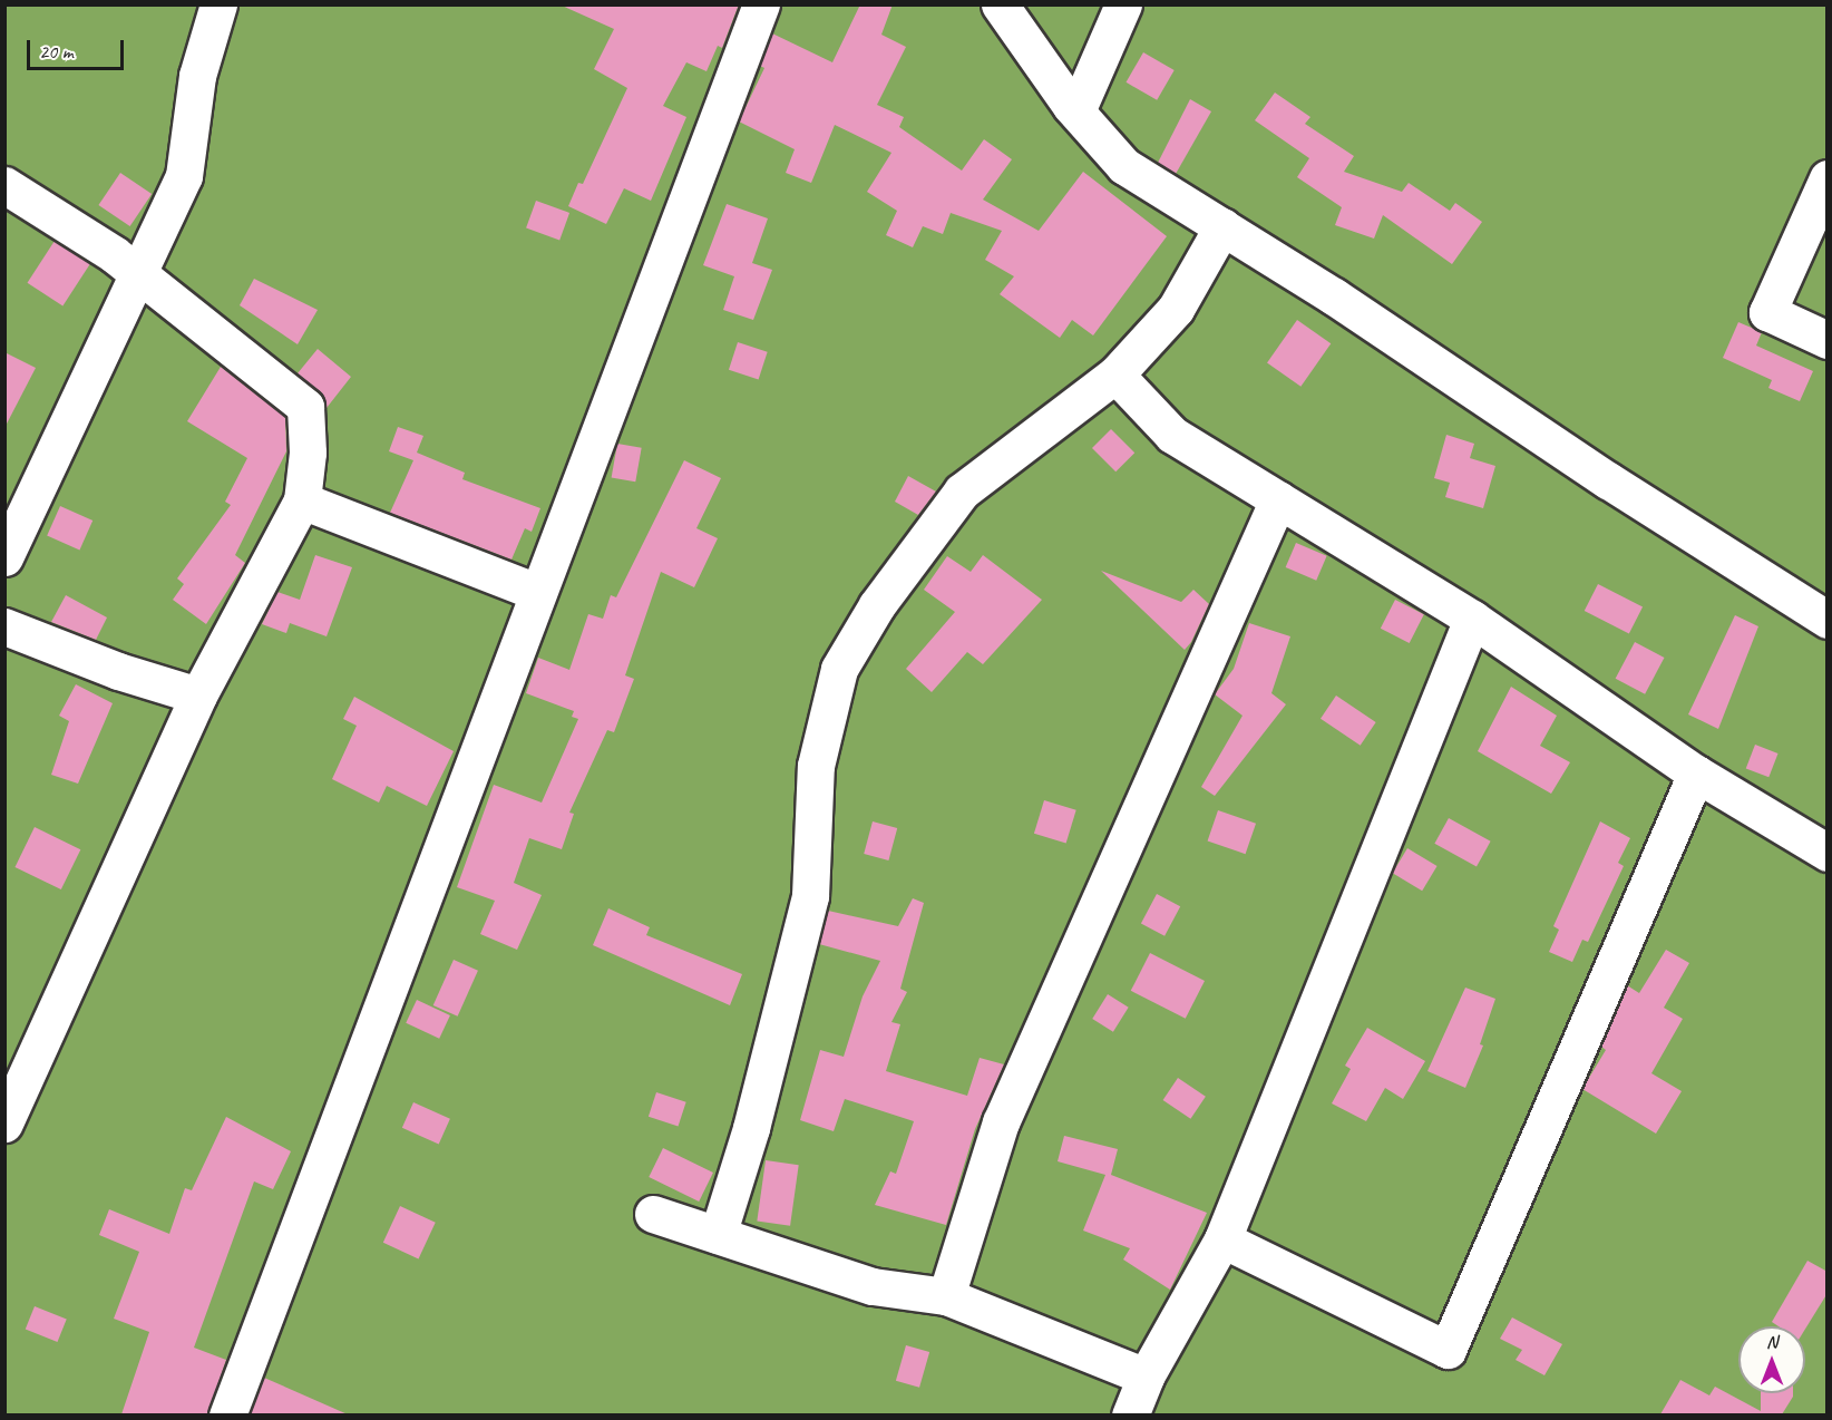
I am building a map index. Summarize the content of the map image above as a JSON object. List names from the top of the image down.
{
  "scale_bar": "20 m",
  "north": "top"
}
